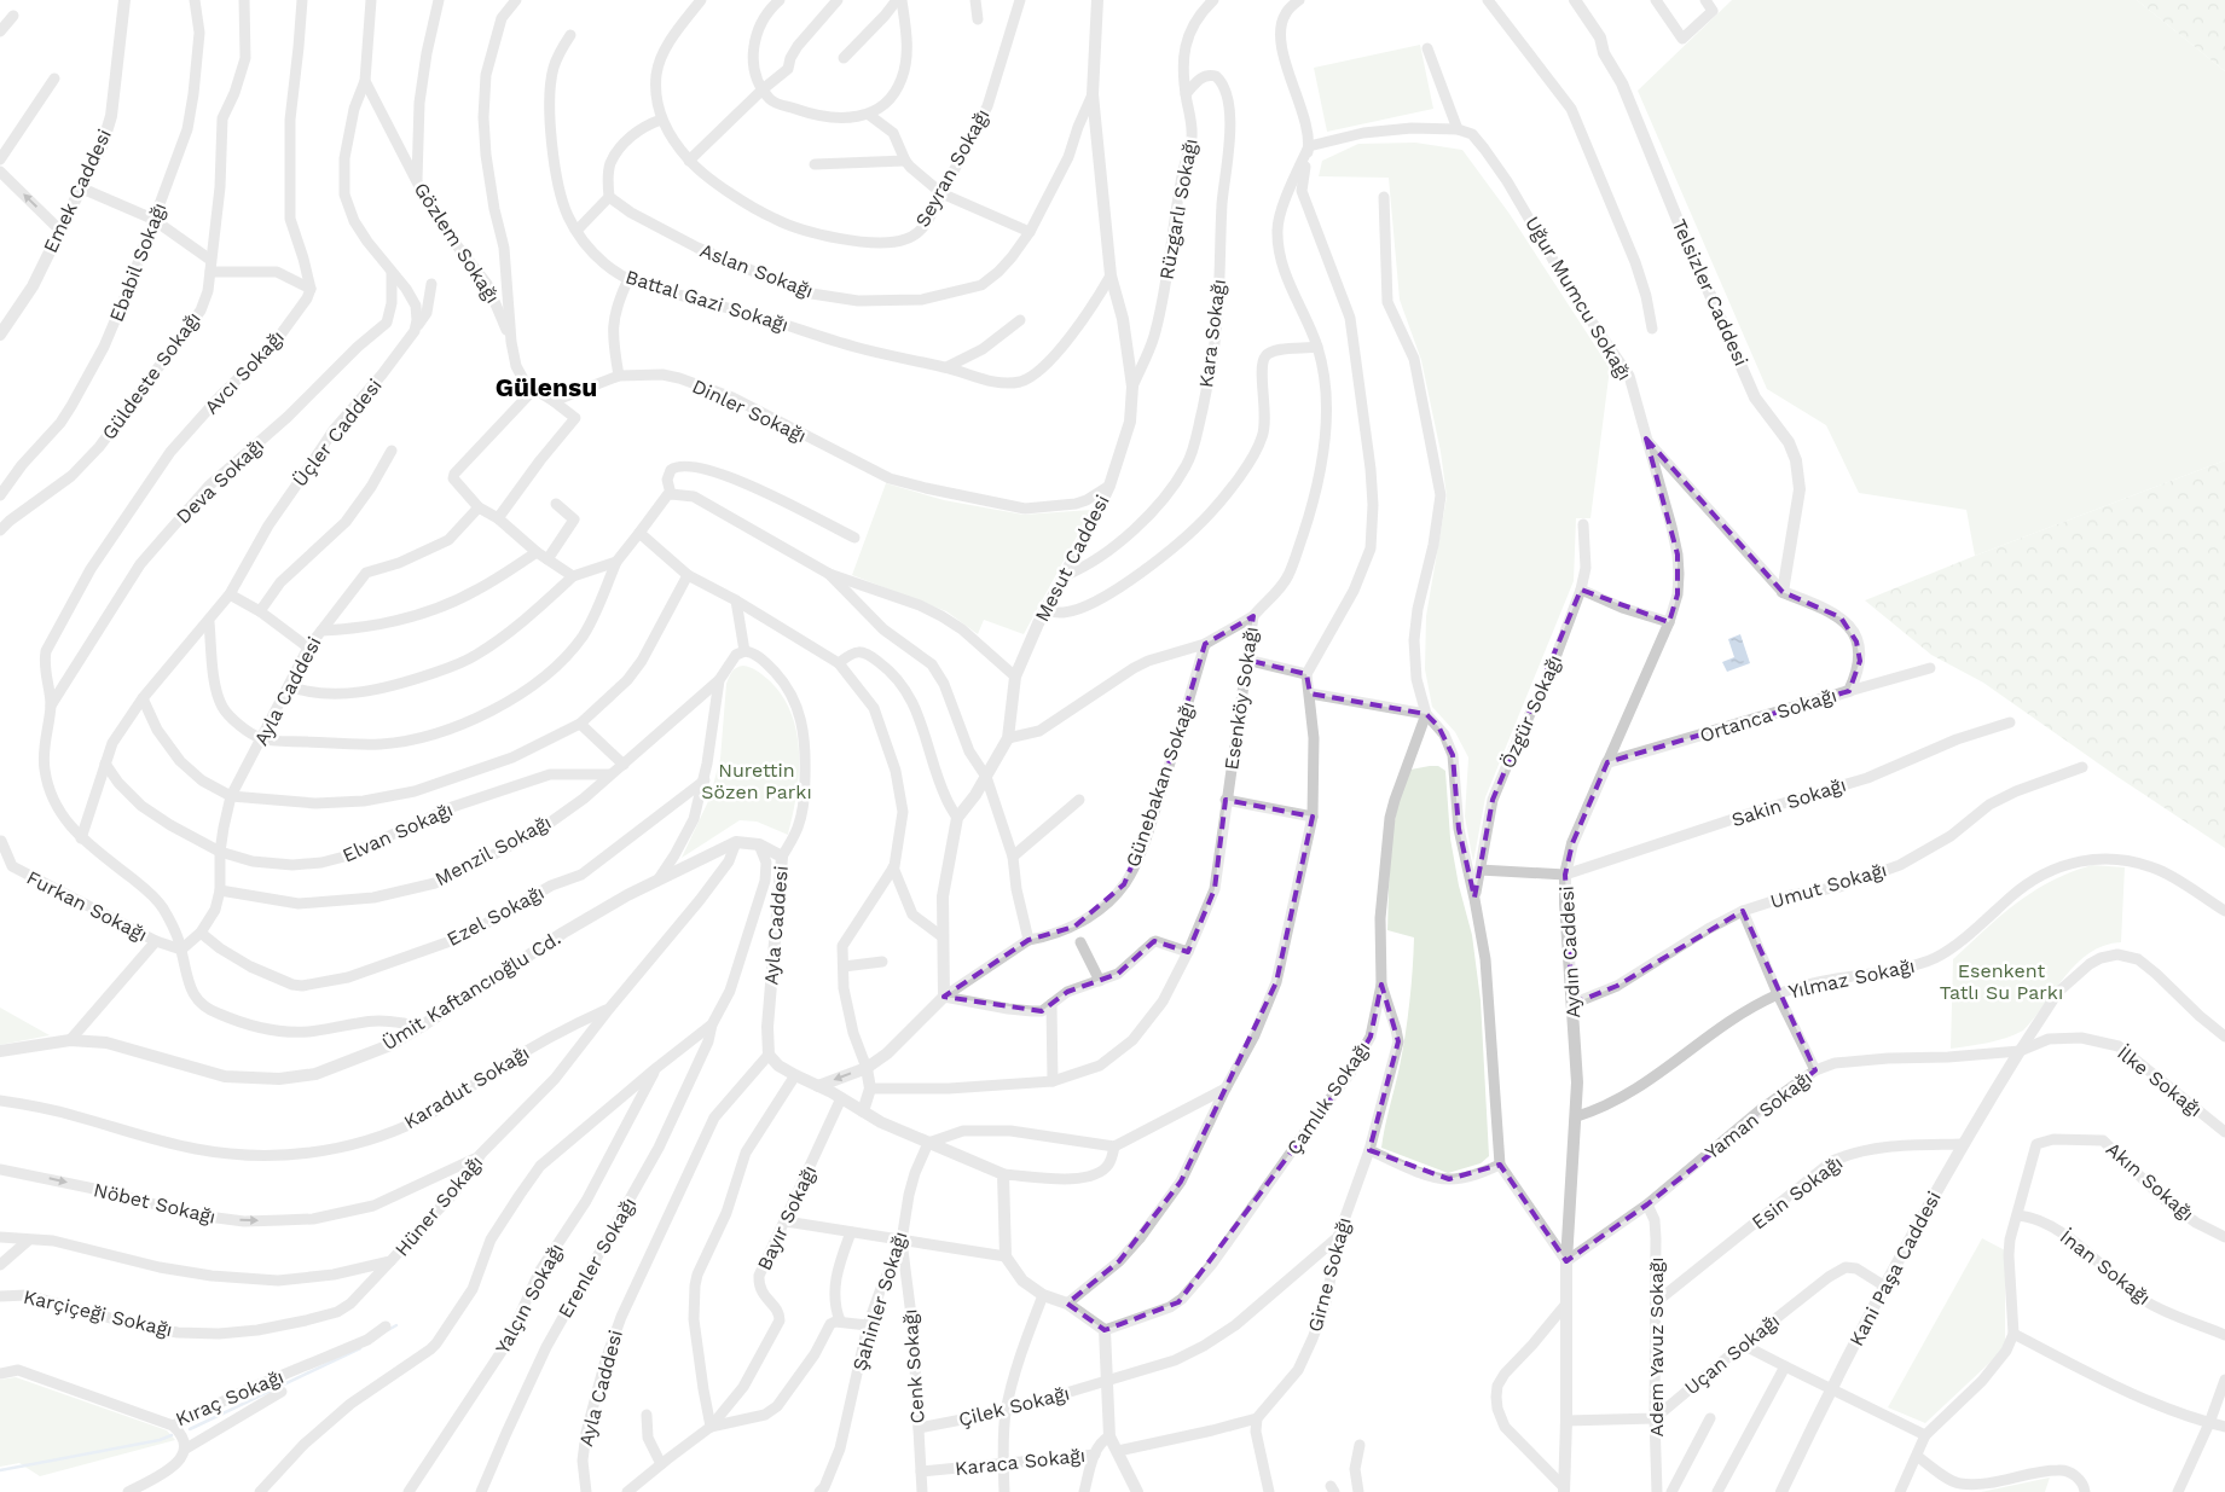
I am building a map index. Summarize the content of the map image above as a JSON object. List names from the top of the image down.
{
  "streets": {
    "street": [
      "Seyran Sokağı",
      "Emek Caddesi",
      "Rüzgarlı Sokağı",
      "Gözlem Sokağı",
      "Ebabil Sokağı",
      "Aslan Sokağı",
      "Telsizler Caddesi",
      "Uğur Mumcu Sokağı",
      "Battal Gazi Sokağı",
      "Kara Sokağı",
      "Avcı Sokağı",
      "Güldeste Sokağı",
      "Dinler Sokağı",
      "Üçler Caddesi",
      "Deva Sokağı",
      "Mesut Caddesi",
      "Ayla Caddesi",
      "Esenköy Sokağı",
      "Özgür Sokağı",
      "Ortanca Sokağı",
      "Günebakan Sokağı",
      "Sakin Sokağı",
      "Elvan Sokağı",
      "Menzil Sokağı",
      "Umut Sokağı",
      "Furkan Sokağı",
      "Ezel Sokağı",
      "Aydın Caddesi",
      "Yılmaz Sokağı",
      "Ümit Kaftancıoğlu Cd.",
      "İlke Sokağı",
      "Karadut Sokağı",
      "Çamlık Sokağı",
      "Yaman Sokağı",
      "Akın Sokağı",
      "Esin Sokağı",
      "Nöbet Sokağı",
      "Hüner Sokağı",
      "Bayır Sokağı",
      "Erenler Sokağı",
      "İnan Sokağı",
      "Kani Paşa Caddesi",
      "Girne Sokağı",
      "Yalçın Sokağı",
      "Şahinler Sokağı",
      "Karçiçeği Sokağı",
      "Adem Yavuz Sokağı",
      "Uçan Sokağı",
      "Cenk Sokağı",
      "Kıraç Sokağı",
      "Çilek Sokağı",
      "Karaca Sokağı"
    ]
  },
  "crossings": [
    ["Rüzgarlı Sokağı", "Kara Sokağı"],
    ["Rüzgarlı Sokağı", "Mesut Caddesi"],
    ["Aslan Sokağı", "Mesut Caddesi"],
    ["Telsizler Caddesi", "Uğur Mumcu Sokağı"],
    ["Uğur Mumcu Sokağı", "Ortanca Sokağı"],
    ["Uğur Mumcu Sokağı", "Aydın Caddesi"],
    ["Battal Gazi Sokağı", "Mesut Caddesi"],
    ["Kara Sokağı", "Mesut Caddesi"],
    ["Avcı Sokağı", "Deva Sokağı"],
    ["Dinler Sokağı", "Mesut Caddesi"],
    ["Üçler Caddesi", "Elvan Sokağı"],
    ["Ayla Caddesi", "Elvan Sokağı"],
    ["Ayla Caddesi", "Menzil Sokağı"],
    ["Ayla Caddesi", "Furkan Sokağı"],
    ["Ayla Caddesi", "Ezel Sokağı"],
    ["Ortanca Sokağı", "Aydın Caddesi"],
    ["Sakin Sokağı", "Aydın Caddesi"],
    ["Elvan Sokağı", "Menzil Sokağı"],
    ["Umut Sokağı", "Aydın Caddesi"],
    ["Aydın Caddesi", "Yılmaz Sokağı"],
    ["Aydın Caddesi", "Yaman Sokağı"],
    ["Ümit Kaftancıoğlu Cd.", "Hüner Sokağı"],
    ["İlke Sokağı", "Yaman Sokağı"],
    ["İlke Sokağı", "Kani Paşa Caddesi"],
    ["Karadut Sokağı", "Hüner Sokağı"],
    ["Çamlık Sokağı", "Girne Sokağı"],
    ["Yaman Sokağı", "Kani Paşa Caddesi"],
    ["Yaman Sokağı", "Adem Yavuz Sokağı"],
    ["Akın Sokağı", "İnan Sokağı"],
    ["Esin Sokağı", "Kani Paşa Caddesi"],
    ["Esin Sokağı", "Adem Yavuz Sokağı"],
    ["Nöbet Sokağı", "Hüner Sokağı"],
    ["Hüner Sokağı", "Karçiçeği Sokağı"],
    ["Erenler Sokağı", "Yalçın Sokağı"],
    ["Kani Paşa Caddesi", "Uçan Sokağı"],
    ["Girne Sokağı", "Çilek Sokağı"],
    ["Şahinler Sokağı", "Cenk Sokağı"],
    ["Adem Yavuz Sokağı", "Uçan Sokağı"],
    ["Cenk Sokağı", "Çilek Sokağı"],
    ["Cenk Sokağı", "Karaca Sokağı"]
  ],
  "one_way": ["Nöbet Sokağı"],
  "districts": ["Gülensu"],
  "parks": ["Nurettin Sözen Parkı", "Esenkent Tatlı Su Parkı"]
}
